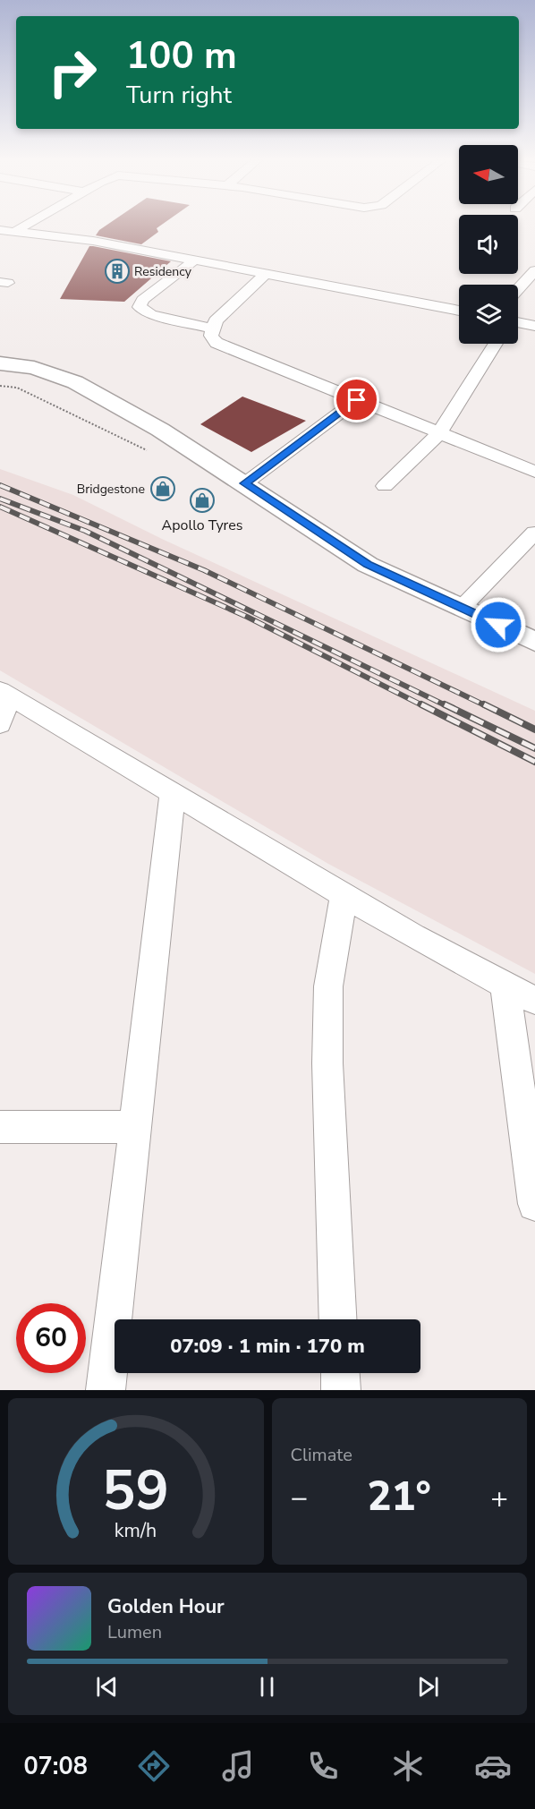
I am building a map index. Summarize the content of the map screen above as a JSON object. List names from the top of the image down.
{
  "places": {
    "building": ["Residency"],
    "shop": ["Bridgestone", "Apollo Tyres"]
  },
  "north": "left",
  "page": {
    "turn": ["100 m", "Turn right"],
    "limit": "60",
    "trip": "07:09 · 1 min · 170 m",
    "tile": "Climate",
    "heat": ["−", "21°", "+"],
    "song": ["Golden Hour", "Lumen"],
    "tabs": "07:08",
    "gauge": ["59", "km/h"]
  }
}
